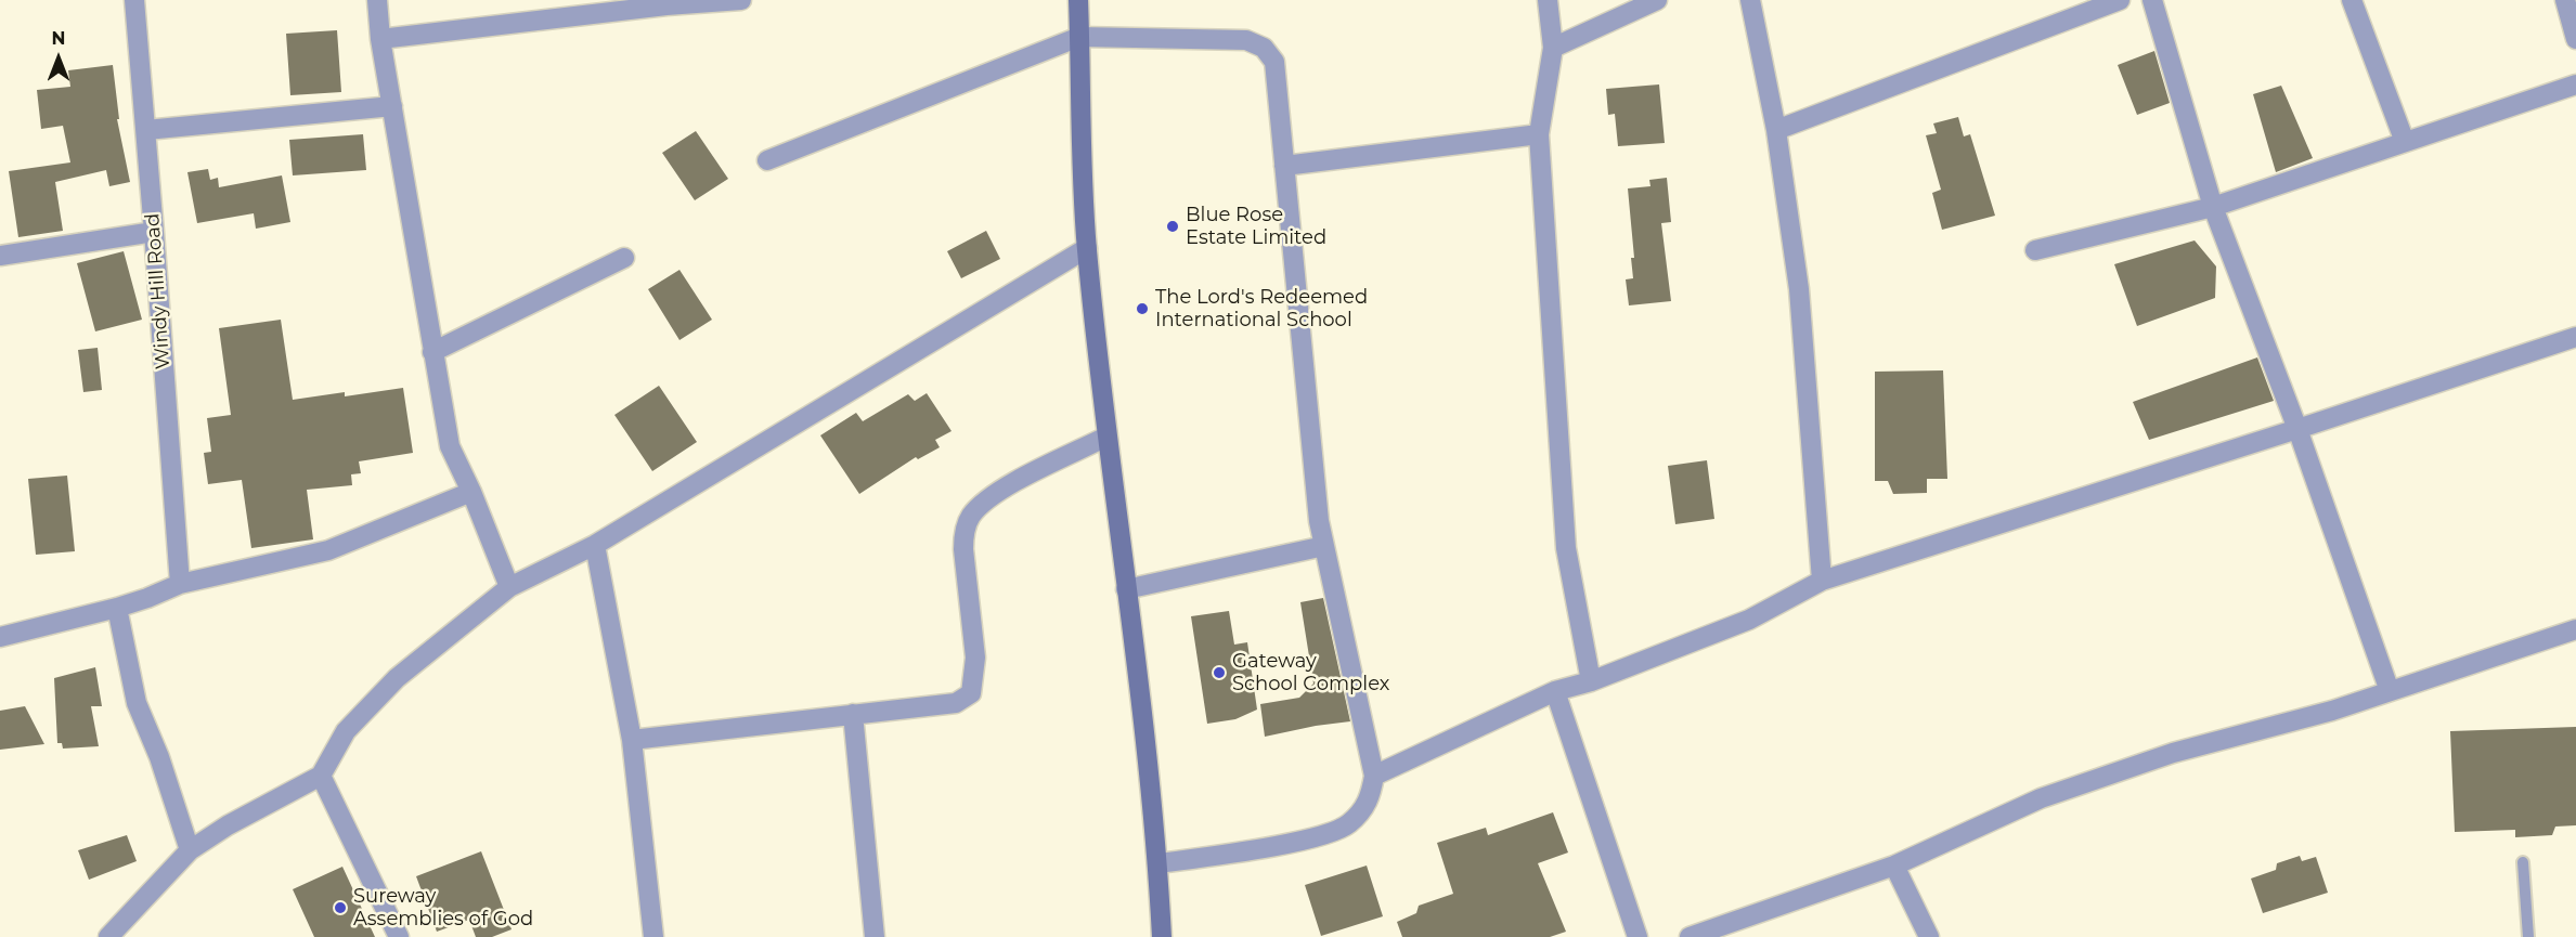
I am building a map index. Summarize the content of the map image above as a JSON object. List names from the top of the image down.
{
  "streets": {
    "street": ["Windy Hill Road"]
  },
  "places": [
    "Blue Rose Estate Limited",
    "The Lord's Redeemed International School",
    "Gateway School Complex",
    "Sureway Assemblies of God"
  ],
  "north": "top"
}
